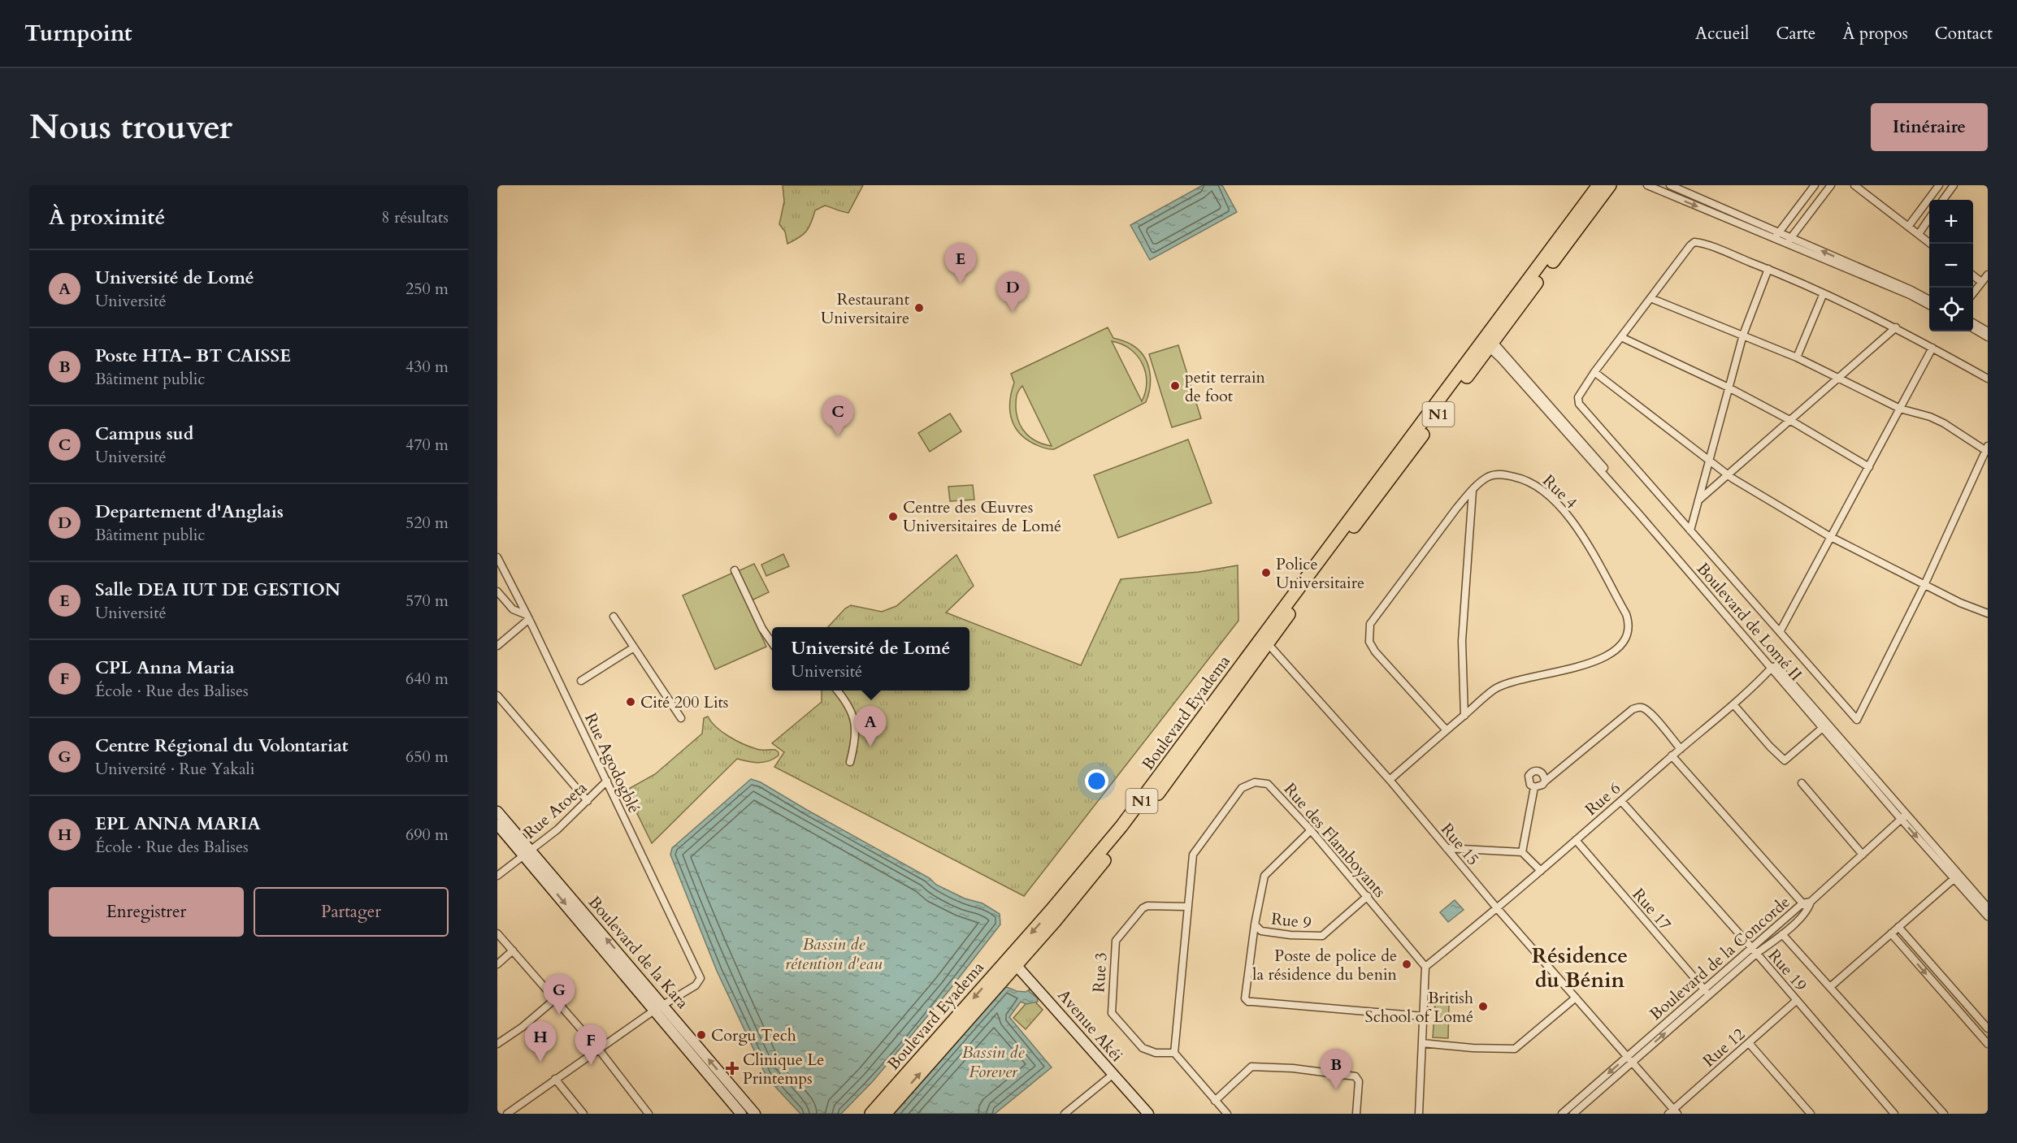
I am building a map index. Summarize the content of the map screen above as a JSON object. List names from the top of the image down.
{
  "streets": {
    "highway": ["N1", "Boulevard Eyadema"],
    "main road": ["Boulevard de la Kara", "Avenue Akéi"],
    "street": [
      "Rue 4",
      "Boulevard de Lomé II",
      "Rue Agodogblé",
      "Rue 6",
      "Rue Atoeta",
      "Rue des Flamboyants",
      "Rue 15",
      "Rue 17",
      "Rue 9",
      "Boulevard de la Concorde",
      "Rue 19",
      "Rue 3",
      "Rue 12"
    ]
  },
  "crossings": [
    ["N1", "Boulevard de Lomé II"],
    ["N1", "Boulevard Eyadema"],
    ["N1", "Avenue Akéi"],
    ["Rue 4", "Rue 15"],
    ["Boulevard de Lomé II", "Boulevard Eyadema"],
    ["Boulevard de Lomé II", "Rue 6"],
    ["Boulevard Eyadema", "Rue 15"],
    ["Boulevard Eyadema", "Avenue Akéi"],
    ["Rue Agodogblé", "Rue Atoeta"],
    ["Rue Agodogblé", "Boulevard de la Kara"],
    ["Rue 6", "Rue des Flamboyants"],
    ["Rue 6", "Rue 15"],
    ["Rue 6", "Rue 17"],
    ["Rue 6", "Rue 19"],
    ["Rue Atoeta", "Boulevard de la Kara"],
    ["Rue des Flamboyants", "Rue 9"],
    ["Rue des Flamboyants", "Rue 3"],
    ["Rue 15", "Boulevard de la Concorde"],
    ["Rue 15", "Rue 12"],
    ["Rue 17", "Boulevard de la Concorde"],
    ["Boulevard de la Concorde", "Rue 19"],
    ["Rue 19", "Rue 12"]
  ],
  "districts": ["Résidence du Bénin"],
  "water": ["Bassin de rétention d'eau", "Bassin de Forever"],
  "places": {
    "other": [
      "Restaurant Universitaire",
      "petit terrain de foot",
      "Centre des Œuvres Universitaires de Lomé",
      "Police Universitaire",
      "Cité 200 Lits",
      "Poste de police de la résidence du benin",
      "British School of Lomé",
      "Corgu Tech"
    ],
    "health": ["Clinique Le Printemps"]
  },
  "page": {
    "header": "Turnpoint",
    "nav": [
      "Accueil",
      "Carte",
      "À propos",
      "Contact"
    ],
    "buttons": [
      "Itinéraire",
      ["Enregistrer", "Partager"]
    ],
    "title": "Nous trouver",
    "heading": ["À proximité", "8 résultats"],
    "map_buttons": ["+", "−"],
    "pins": [
      "E",
      "D",
      "C",
      "A",
      "G",
      "H",
      "F",
      "B"
    ],
    "list": [
      {
        "mark": "A",
        "name": "Université de Lomé",
        "note": "Université",
        "value": "250 m"
      },
      {
        "mark": "B",
        "name": "Poste HTA- BT CAISSE",
        "note": "Bâtiment public",
        "value": "430 m"
      },
      {
        "mark": "C",
        "name": "Campus sud",
        "note": "Université",
        "value": "470 m"
      },
      {
        "mark": "D",
        "name": "Departement d'Anglais",
        "note": "Bâtiment public",
        "value": "520 m"
      },
      {
        "mark": "E",
        "name": "Salle DEA IUT DE GESTION",
        "note": "Université",
        "value": "570 m"
      },
      {
        "mark": "F",
        "name": "CPL Anna Maria",
        "note": "École · Rue des Balises",
        "value": "640 m"
      },
      {
        "mark": "G",
        "name": "Centre Régional du Volontariat",
        "note": "Université · Rue Yakali",
        "value": "650 m"
      },
      {
        "mark": "H",
        "name": "EPL ANNA MARIA",
        "note": "École · Rue des Balises",
        "value": "690 m"
      }
    ],
    "popup": ["Université de Lomé", "Université"]
  }
}
